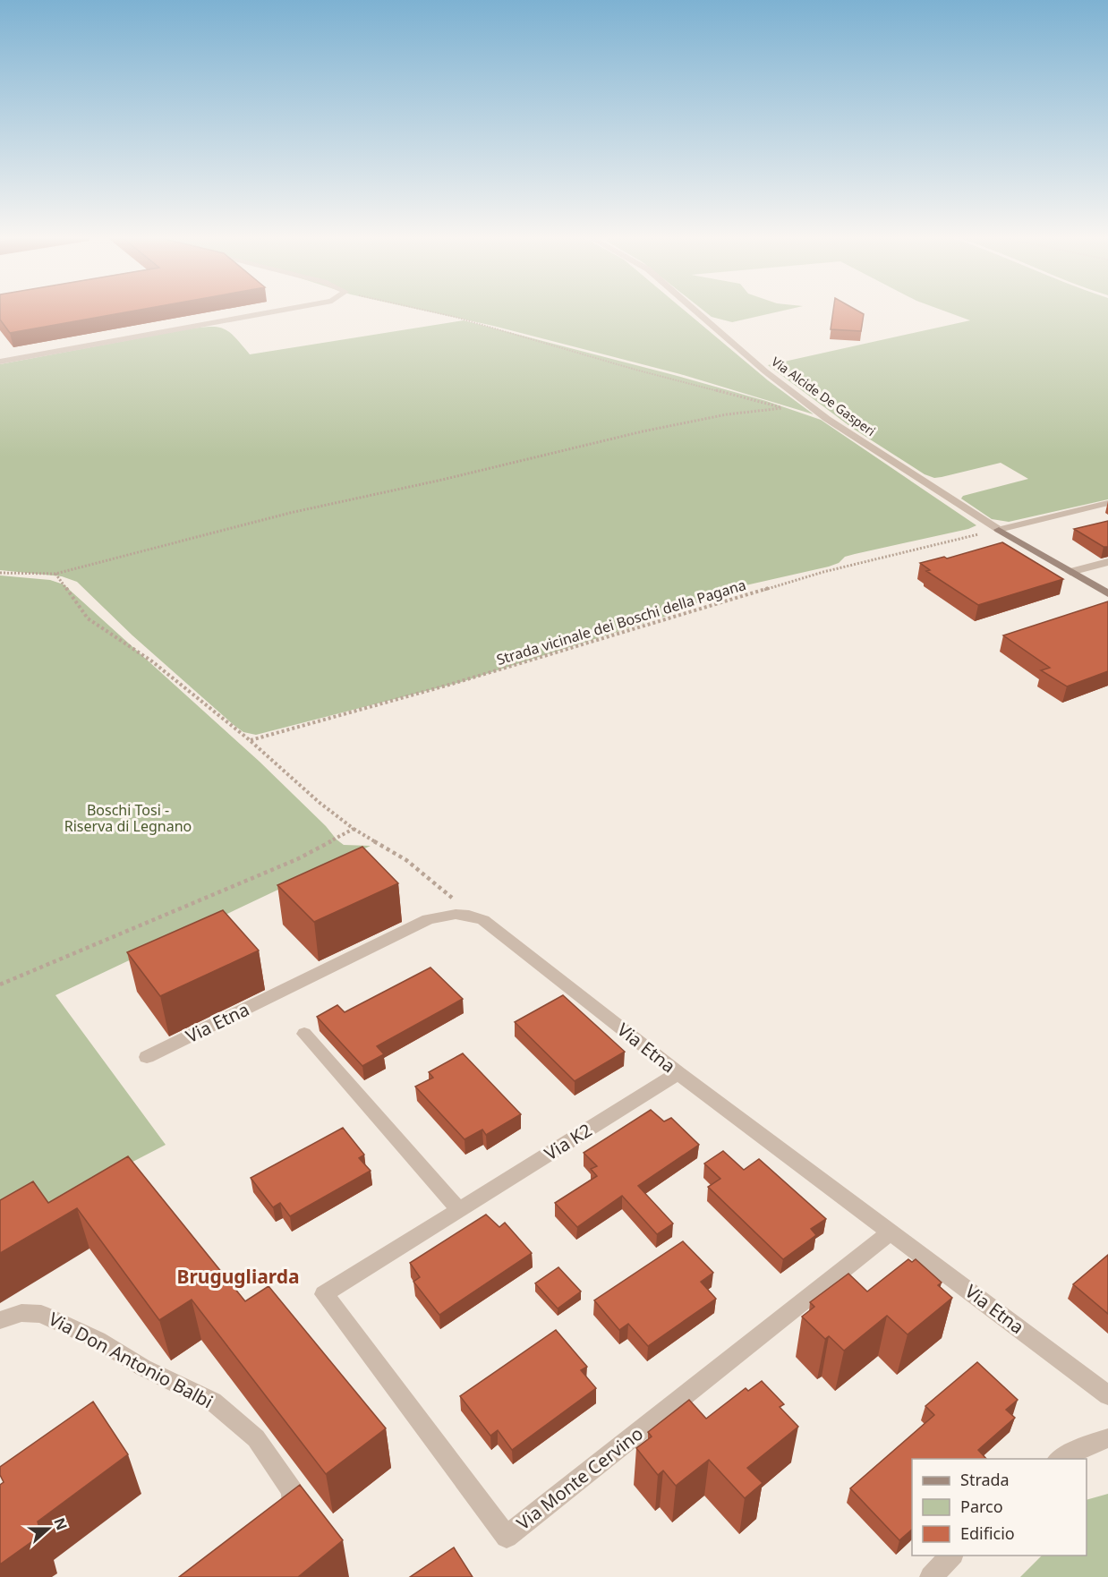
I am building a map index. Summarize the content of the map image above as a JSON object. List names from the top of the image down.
{
  "streets": {
    "street": [
      "Via Alcide De Gasperi",
      "Via Etna",
      "Via K2",
      "Via Don Antonio Balbi",
      "Via Monte Cervino"
    ],
    "path": ["Strada vicinale dei Boschi della Pagana"]
  },
  "crossings": [
    ["Via Alcide De Gasperi", "Strada vicinale dei Boschi della Pagana"],
    ["Via Etna", "Via K2"],
    ["Via Etna", "Via Monte Cervino"],
    ["Via K2", "Via Monte Cervino"]
  ],
  "districts": ["Brugugliarda"],
  "parks": ["Boschi Tosi - Riserva di Legnano"],
  "legend": ["Strada", "Parco", "Edificio"],
  "north": "right"
}
